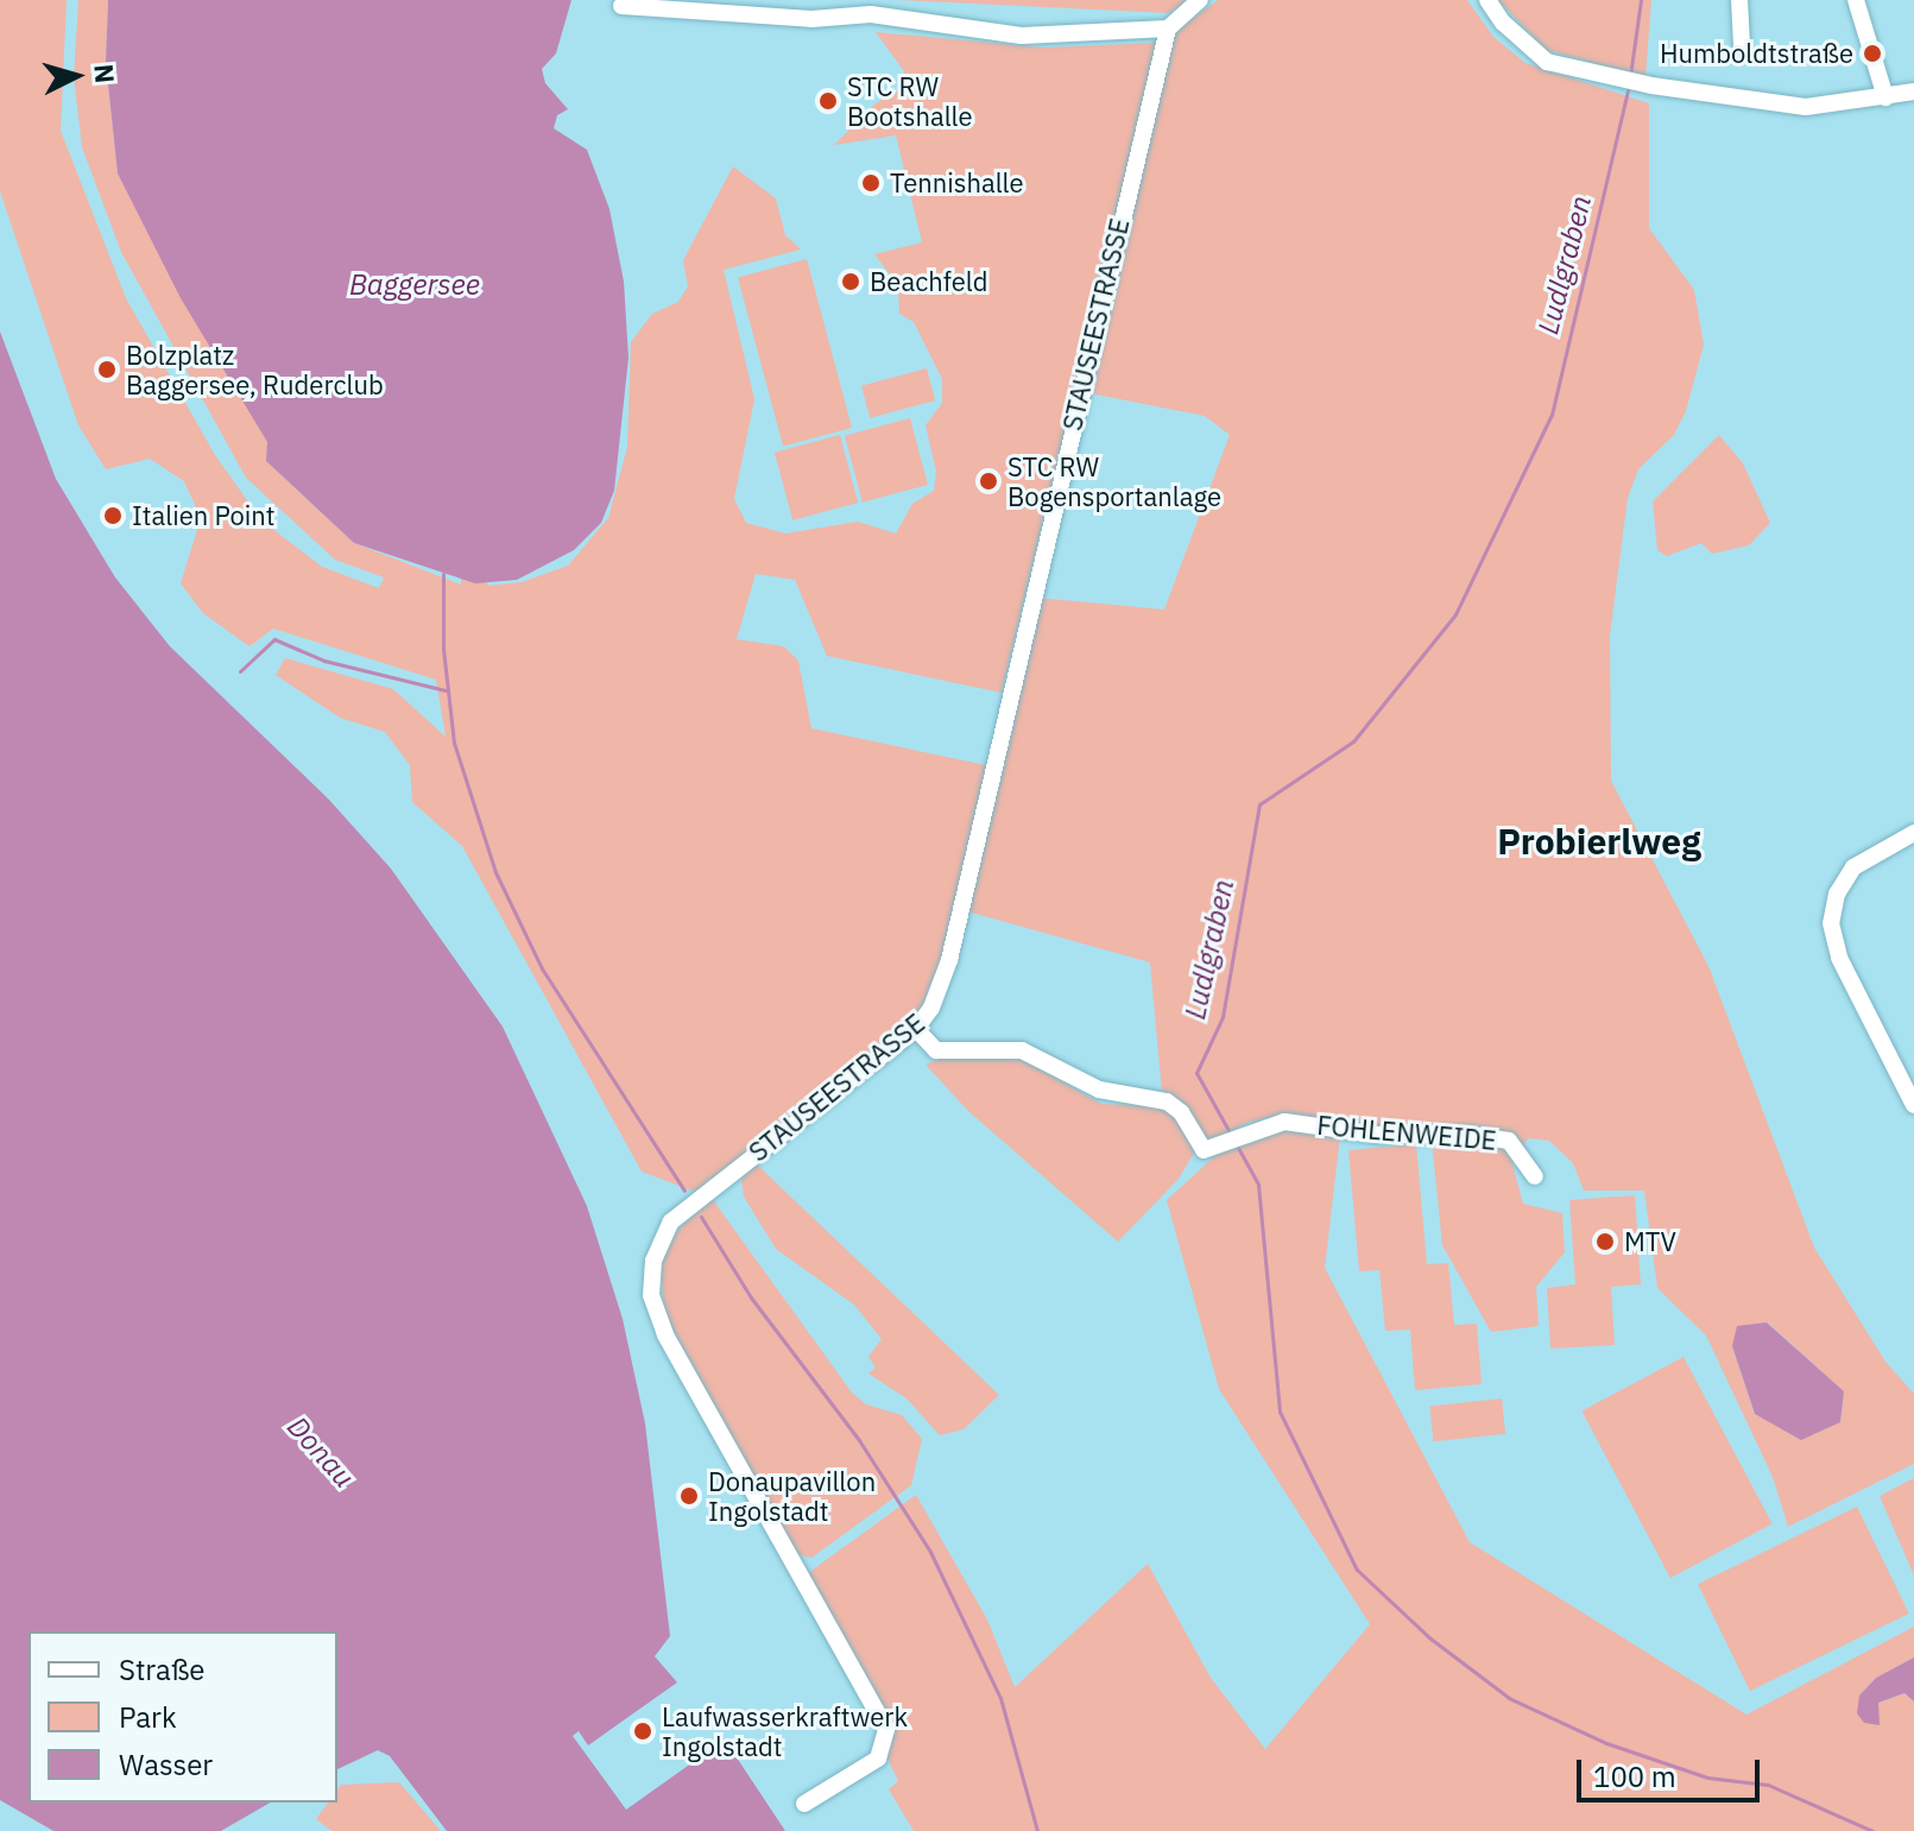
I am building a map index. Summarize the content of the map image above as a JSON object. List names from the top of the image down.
{
  "streets": {
    "street": ["STAUSEESTRASSE", "FOHLENWEIDE"]
  },
  "crossings": [
    ["STAUSEESTRASSE", "FOHLENWEIDE"]
  ],
  "districts": ["Probierlweg"],
  "water": ["Ludlgraben", "Baggersee", "Donau"],
  "places": [
    "Humboldtstraße",
    "STC RW Bootshalle",
    "Tennishalle",
    "Beachfeld",
    "Bolzplatz Baggersee, Ruderclub",
    "STC RW Bogensportanlage",
    "Italien Point",
    "MTV",
    "Donaupavillon Ingolstadt",
    "Laufwasserkraftwerk Ingolstadt"
  ],
  "legend": ["Straße", "Park", "Wasser"],
  "scale_bar": "100 m",
  "north": "right"
}
